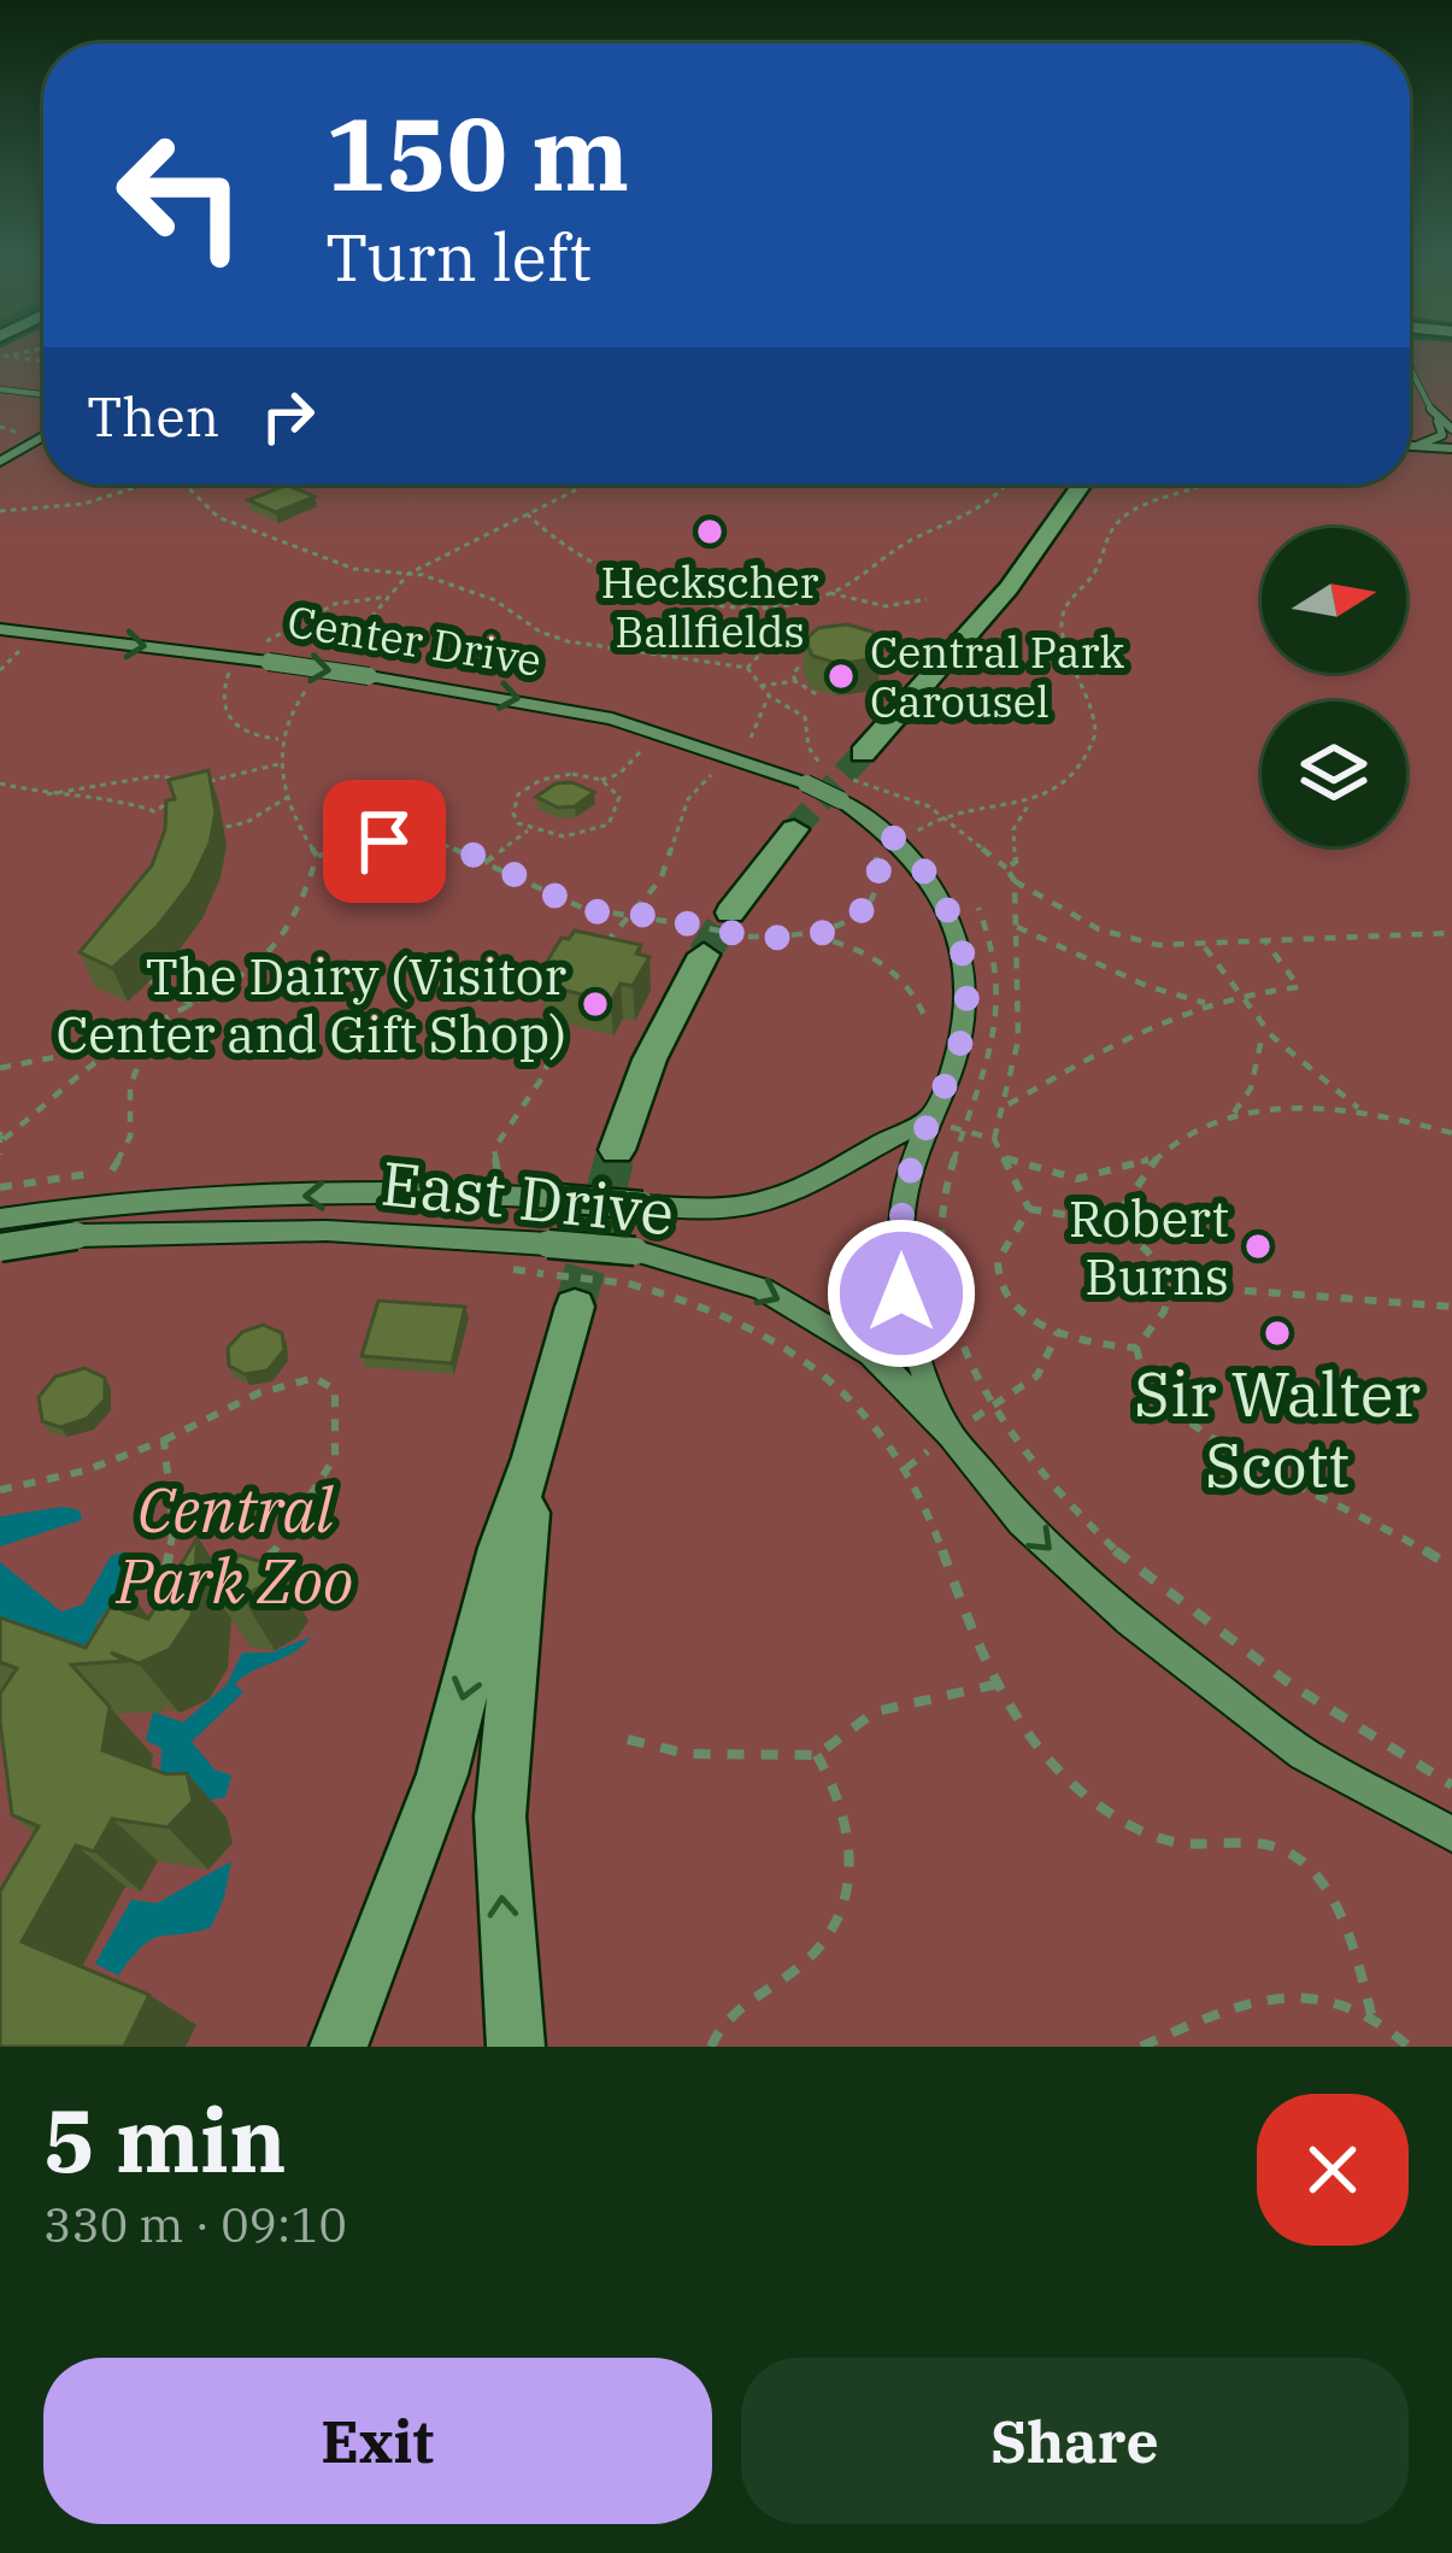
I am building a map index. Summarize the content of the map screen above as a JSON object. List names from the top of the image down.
{
  "streets": {
    "street": ["Center Drive", "East Drive"]
  },
  "one_way": ["Center Drive"],
  "parks": ["Central Park Zoo"],
  "places": [
    "Heckscher Ballfields",
    "Central Park Carousel",
    "The Dairy (Visitor Center and Gift Shop)",
    "Robert Burns",
    "Sir Walter Scott"
  ],
  "north": "right",
  "page": {
    "turn": ["150 m", "Turn left"],
    "then": "Then",
    "heading": ["5 min", "330 m · 09:10"],
    "buttons": ["Exit", "Share"]
  }
}
